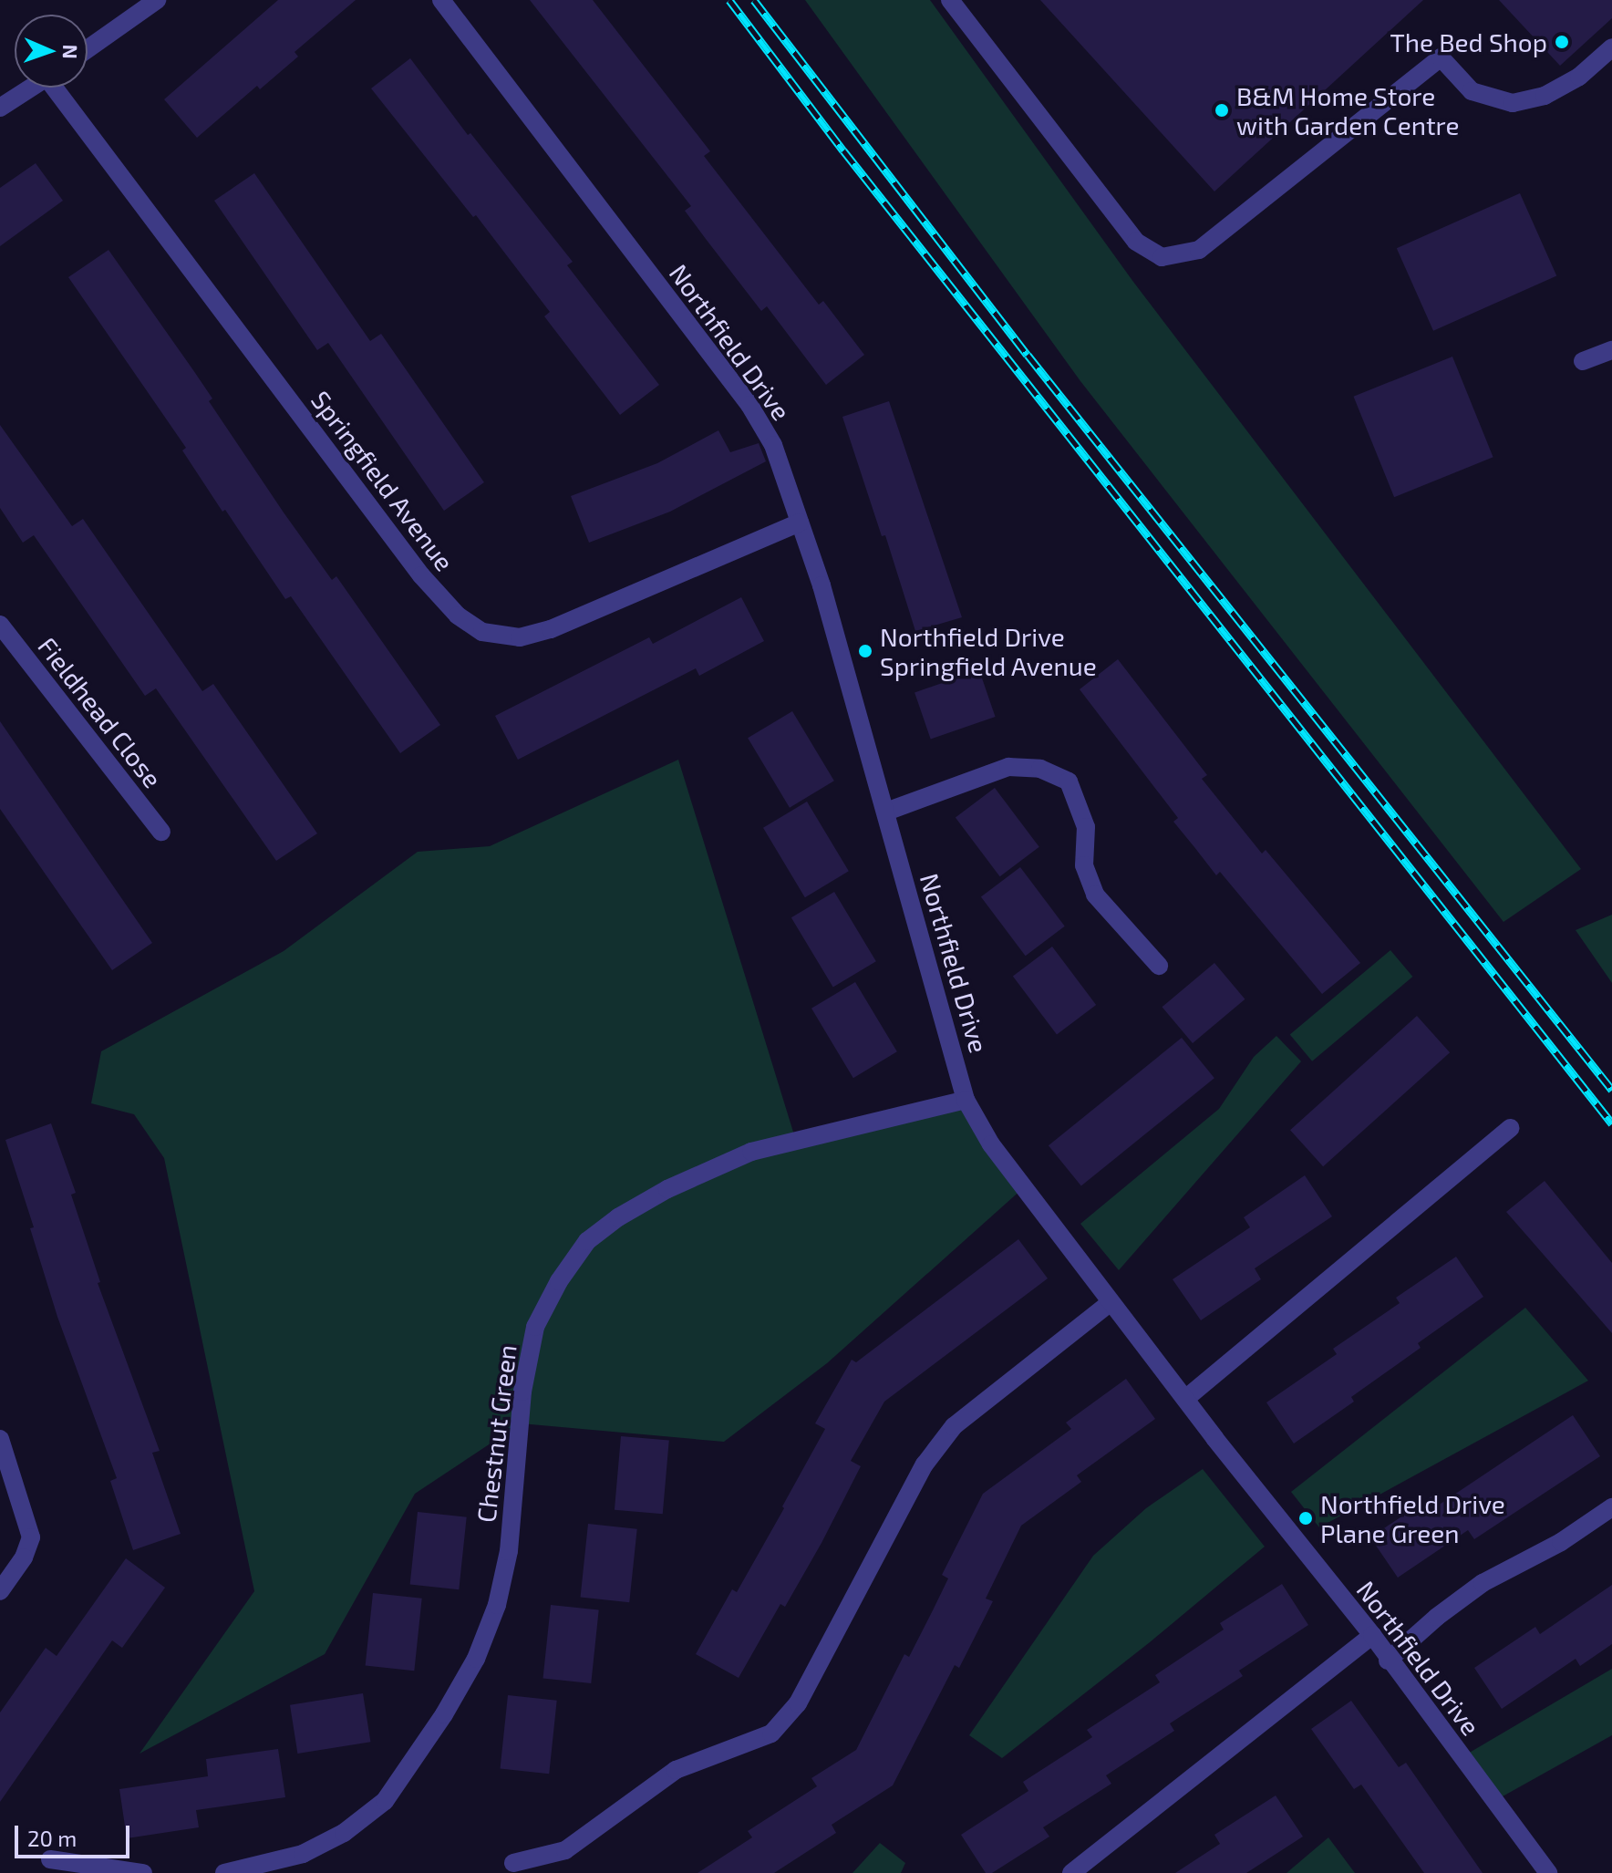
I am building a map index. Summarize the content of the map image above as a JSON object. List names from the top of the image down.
{
  "streets": {
    "street": [
      "Northfield Drive",
      "Springfield Avenue",
      "Fieldhead Close",
      "Chestnut Green"
    ]
  },
  "crossings": [
    ["Northfield Drive", "Springfield Avenue"],
    ["Northfield Drive", "Chestnut Green"]
  ],
  "places": [
    "The Bed Shop",
    "B&M Home Store with Garden Centre",
    "Northfield Drive Springfield Avenue",
    "Northfield Drive Plane Green"
  ],
  "scale_bar": "20 m",
  "north": "right"
}
